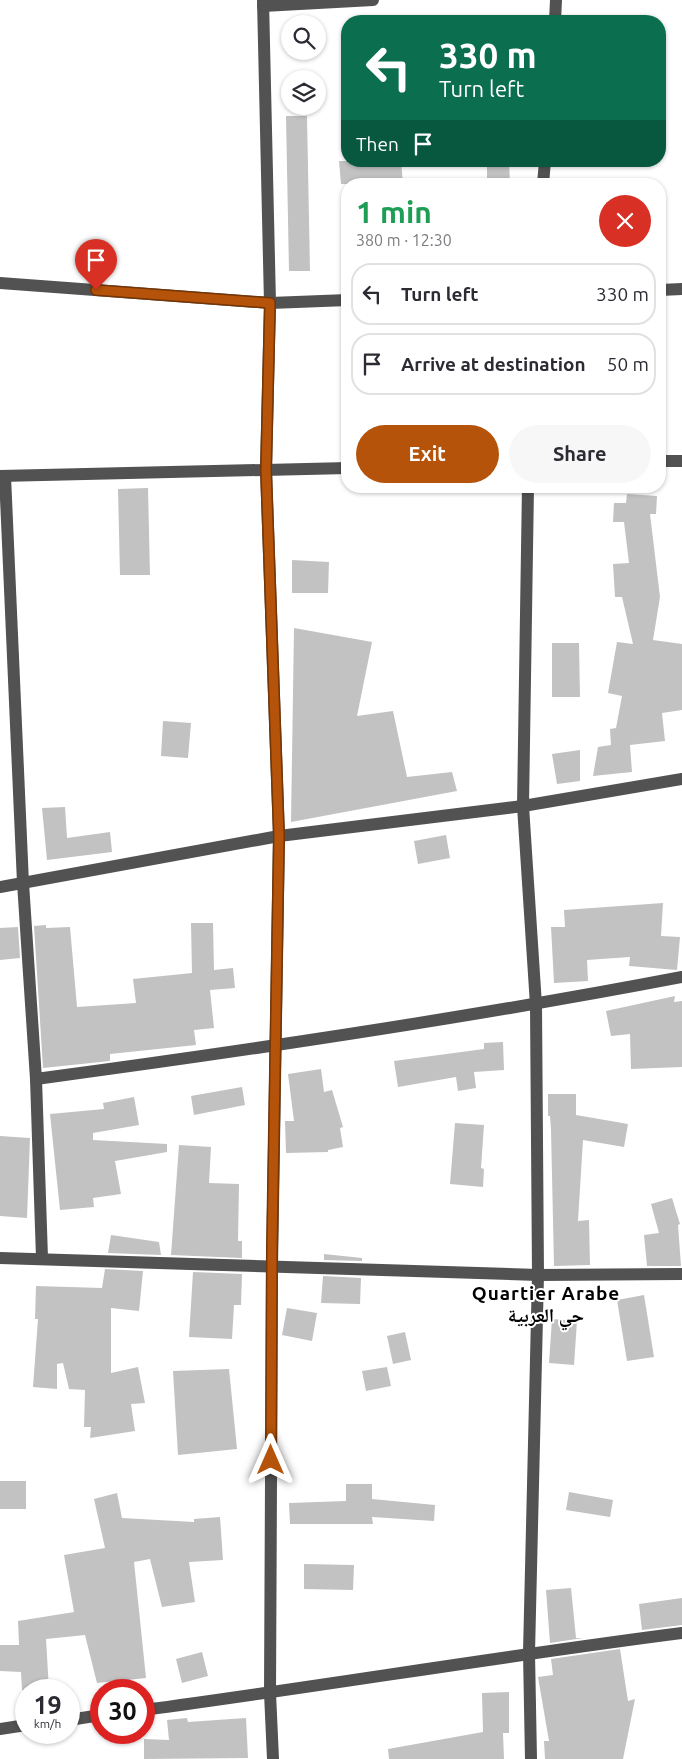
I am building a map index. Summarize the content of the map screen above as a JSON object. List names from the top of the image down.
{
  "districts": ["Quartier Arabe حي العربية"],
  "page": {
    "turn": ["330 m", "Turn left"],
    "then": "Then",
    "heading": ["1 min", "380 m · 12:30"],
    "list": [
      {
        "name": "Turn left",
        "value": "330 m"
      },
      {
        "name": "Arrive at destination",
        "value": "50 m"
      }
    ],
    "buttons": ["Exit", "Share"],
    "speed": "19 km/h",
    "limit": "30"
  }
}
